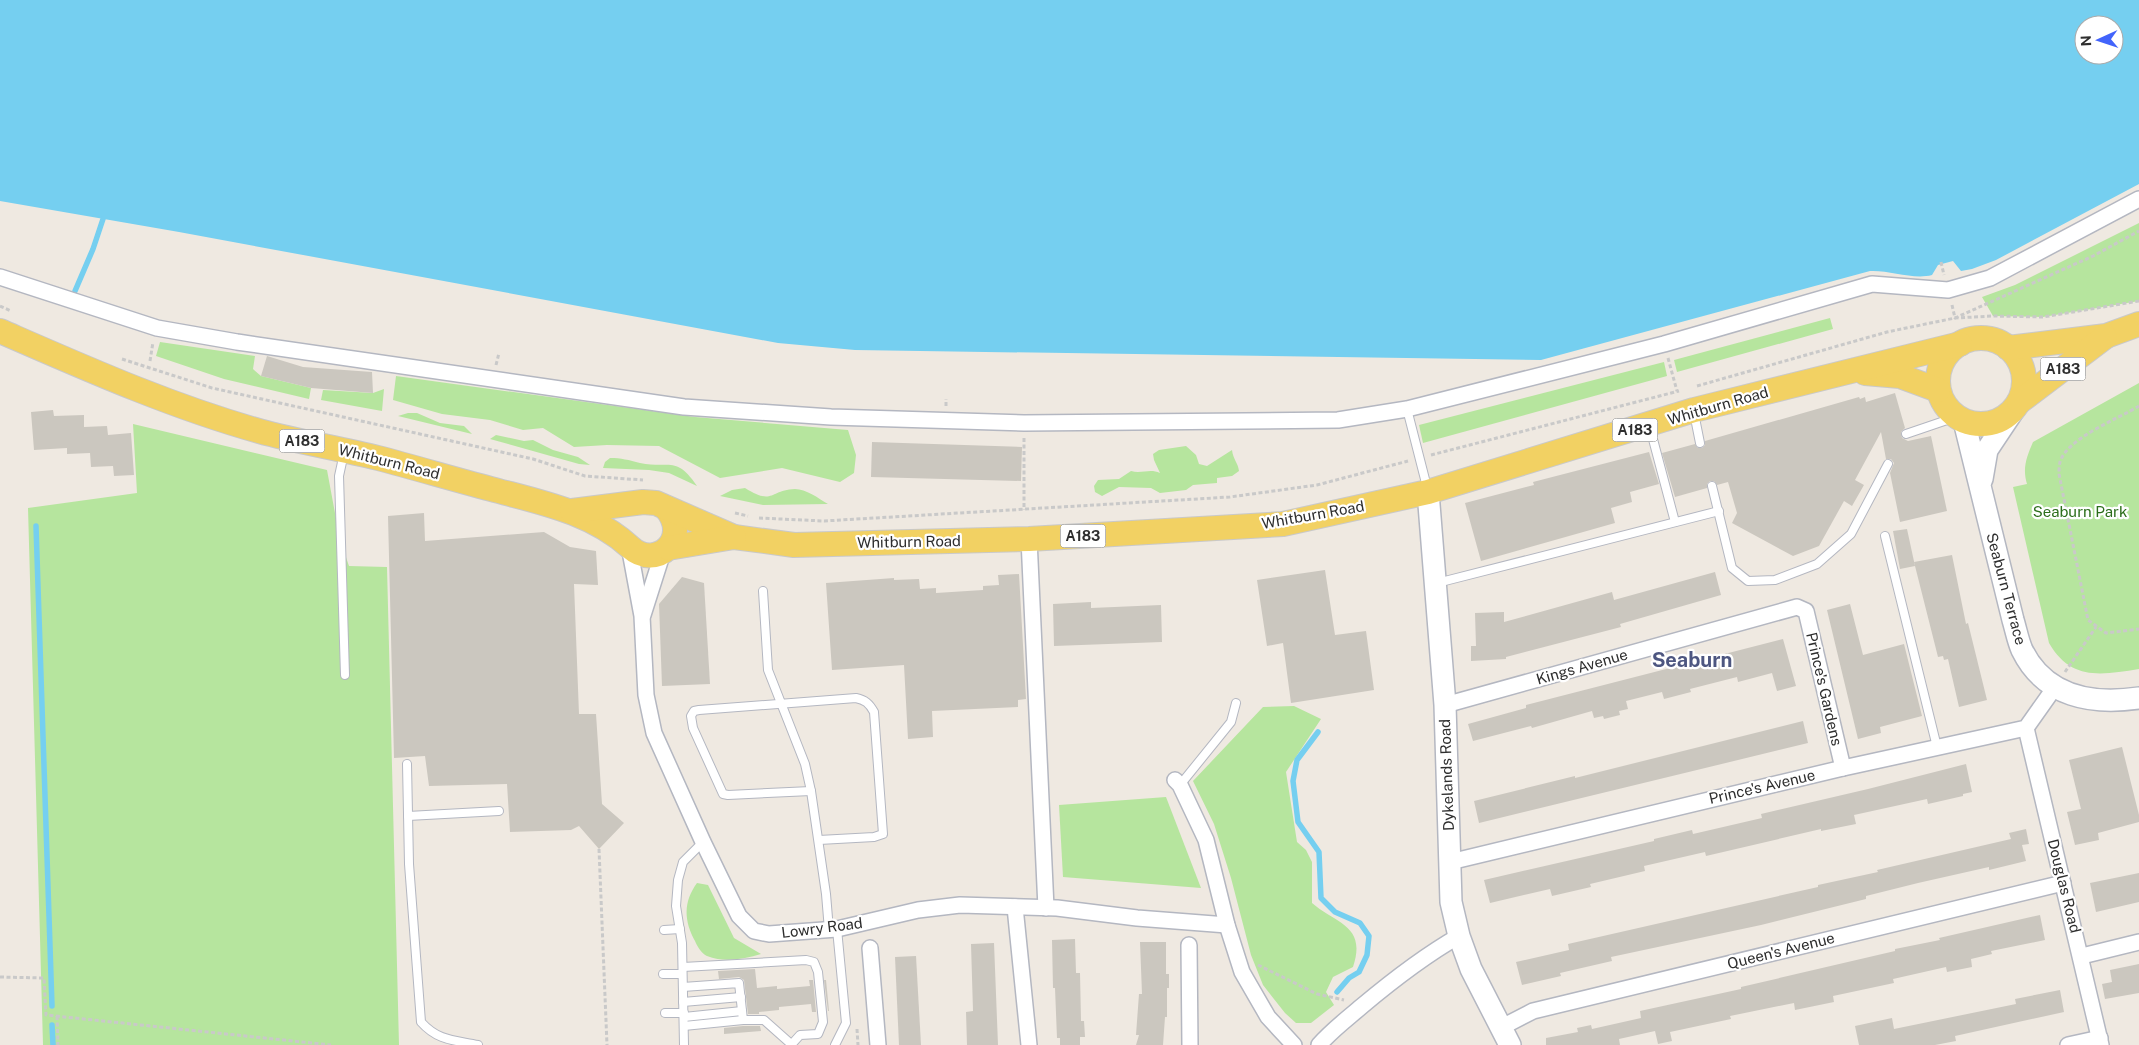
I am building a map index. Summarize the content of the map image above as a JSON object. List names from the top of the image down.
{
  "streets": {
    "main road": [
      "A183",
      "Whitburn Road",
      "Seaburn Terrace",
      "Dykelands Road"
    ],
    "street": [
      "Kings Avenue",
      "Prince's Gardens",
      "Prince's Avenue",
      "Douglas Road",
      "Lowry Road",
      "Queen's Avenue"
    ]
  },
  "crossings": [
    ["A183", "Whitburn Road"],
    ["A183", "Seaburn Terrace"],
    ["A183", "Lowry Road"],
    ["Whitburn Road", "Seaburn Terrace"],
    ["Whitburn Road", "Dykelands Road"],
    ["Kings Avenue", "Prince's Gardens"],
    ["Kings Avenue", "Dykelands Road"],
    ["Prince's Gardens", "Prince's Avenue"],
    ["Dykelands Road", "Prince's Avenue"],
    ["Dykelands Road", "Queen's Avenue"],
    ["Prince's Avenue", "Douglas Road"],
    ["Douglas Road", "Queen's Avenue"]
  ],
  "districts": ["Seaburn"],
  "parks": ["Seaburn Park"],
  "north": "left"
}
